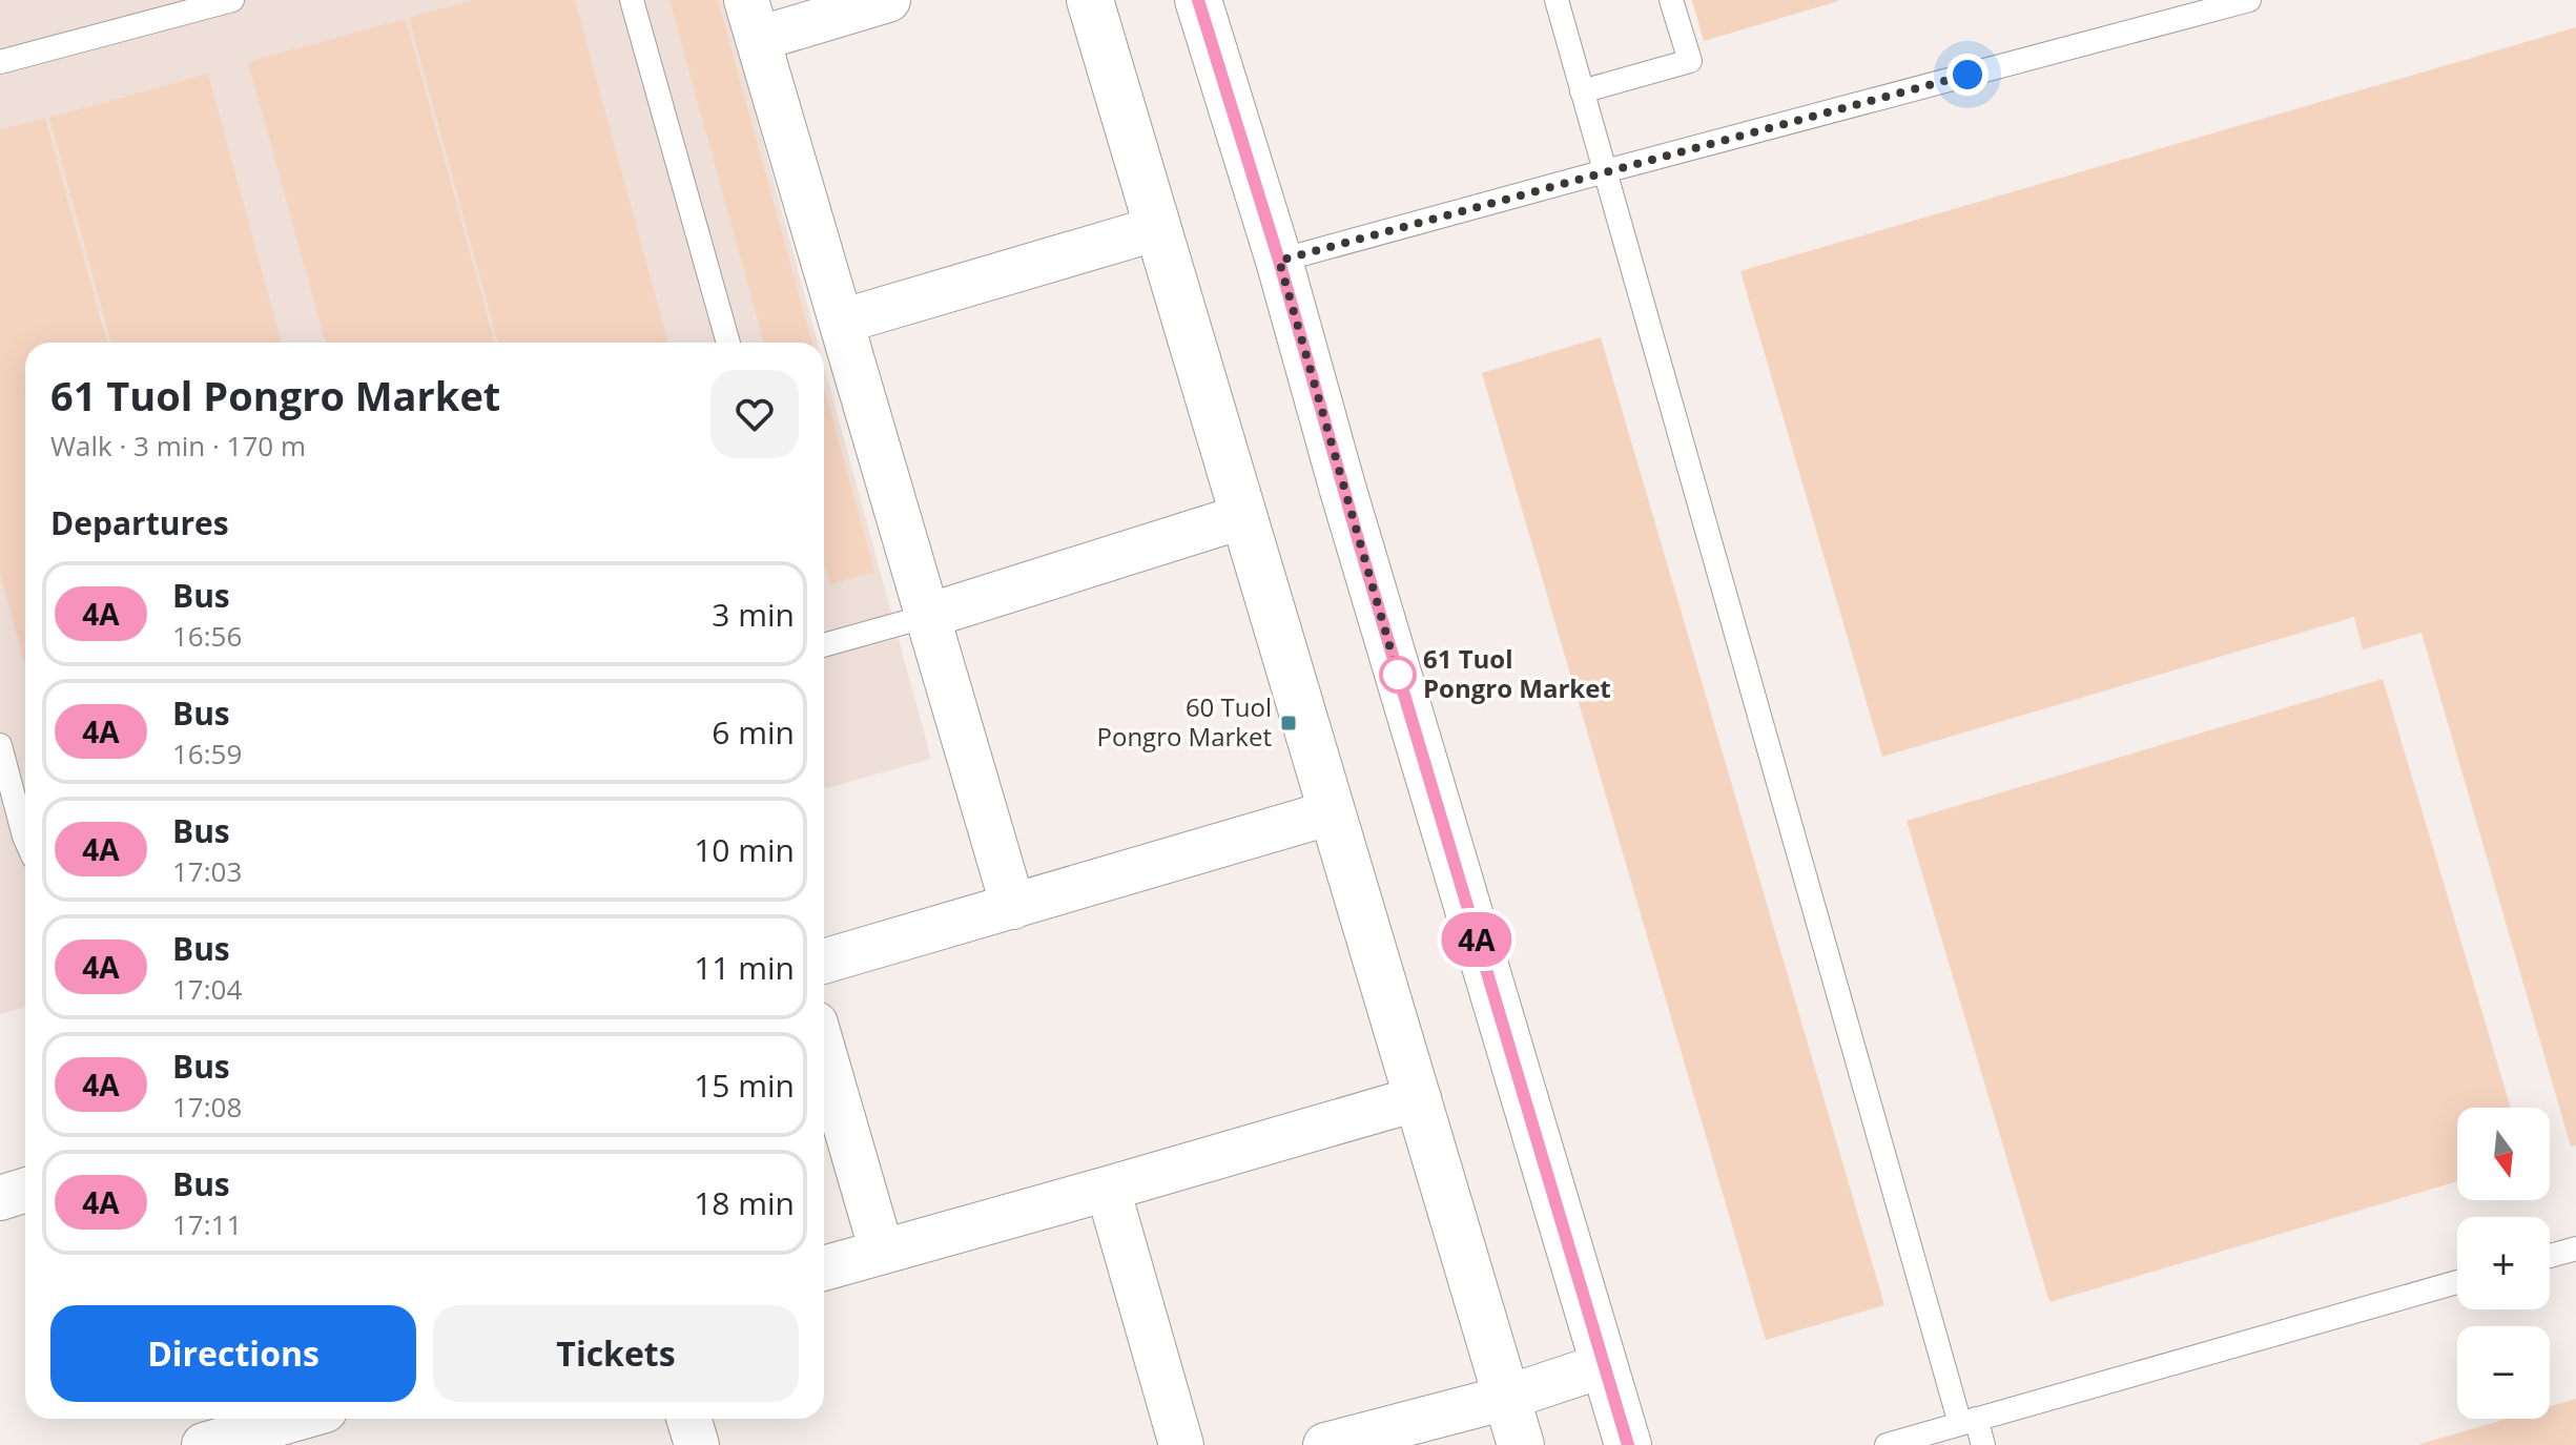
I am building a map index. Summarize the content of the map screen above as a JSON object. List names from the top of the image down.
{
  "places": {
    "other": ["61 Tuol Pongro Market"],
    "transit": ["60 Tuol Pongro Market"]
  },
  "lines": ["bus line 4A"],
  "north": "bottom",
  "page": {
    "on_map": "4A",
    "heading": [
      ["61 Tuol Pongro Market", "Walk · 3 min · 170 m"],
      "Departures"
    ],
    "list": [
      {
        "mark": "4A",
        "name": "Bus",
        "note": "16:56",
        "value": "3 min"
      },
      {
        "mark": "4A",
        "name": "Bus",
        "note": "16:59",
        "value": "6 min"
      },
      {
        "mark": "4A",
        "name": "Bus",
        "note": "17:03",
        "value": "10 min"
      },
      {
        "mark": "4A",
        "name": "Bus",
        "note": "17:04",
        "value": "11 min"
      },
      {
        "mark": "4A",
        "name": "Bus",
        "note": "17:08",
        "value": "15 min"
      },
      {
        "mark": "4A",
        "name": "Bus",
        "note": "17:11",
        "value": "18 min"
      }
    ],
    "map_buttons": ["+", "−"],
    "buttons": ["Directions", "Tickets"]
  }
}
